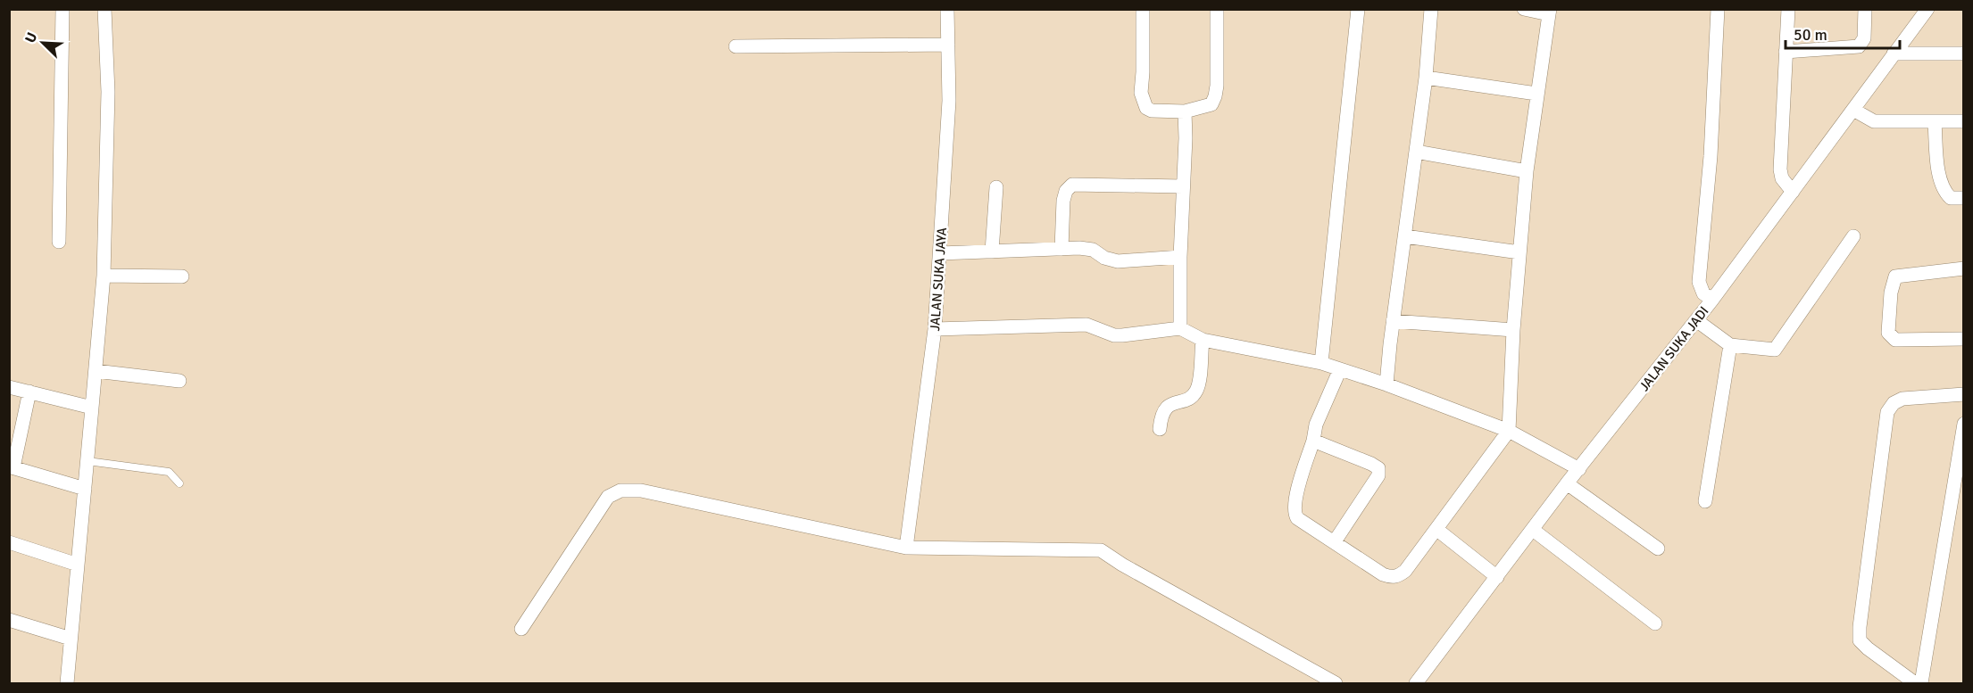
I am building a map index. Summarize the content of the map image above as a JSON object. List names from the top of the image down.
{
  "streets": {
    "street": ["JALAN SUKA JAYA", "JALAN SUKA JADI"]
  },
  "scale_bar": "50 m",
  "north": "top left"
}
